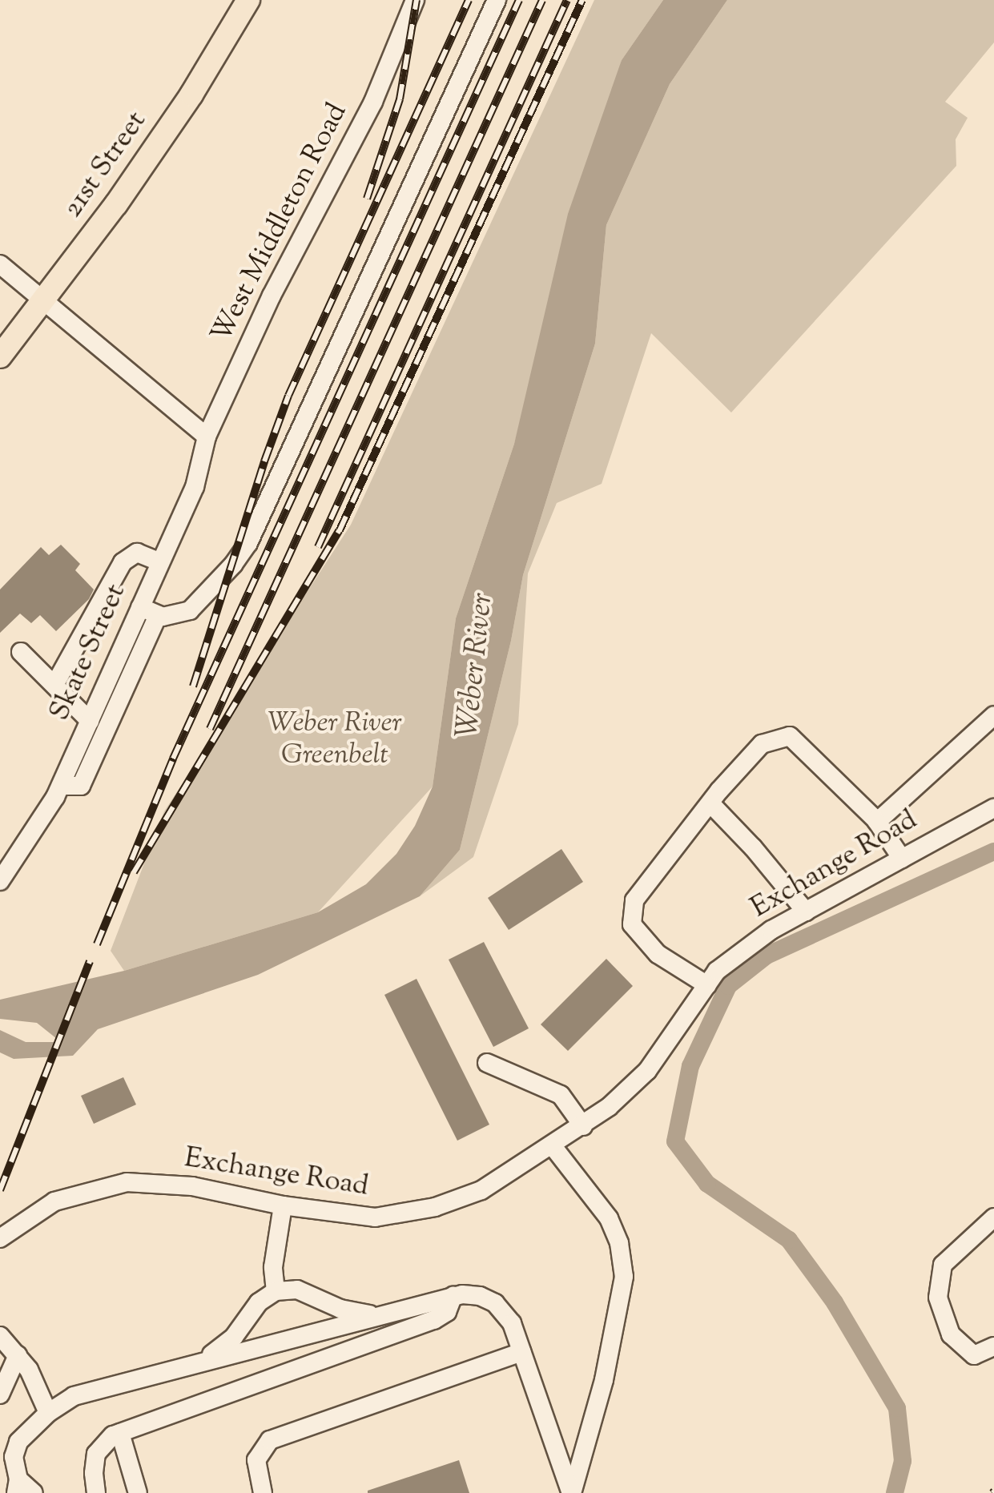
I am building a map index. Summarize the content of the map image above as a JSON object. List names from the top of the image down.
{
  "streets": {
    "main road": ["21st Street"],
    "street": ["West Middleton Road", "Skate Street", "Exchange Road"]
  },
  "crossings": [
    ["West Middleton Road", "Skate Street"]
  ],
  "water": ["Weber River"],
  "parks": ["Weber River Greenbelt"]
}
